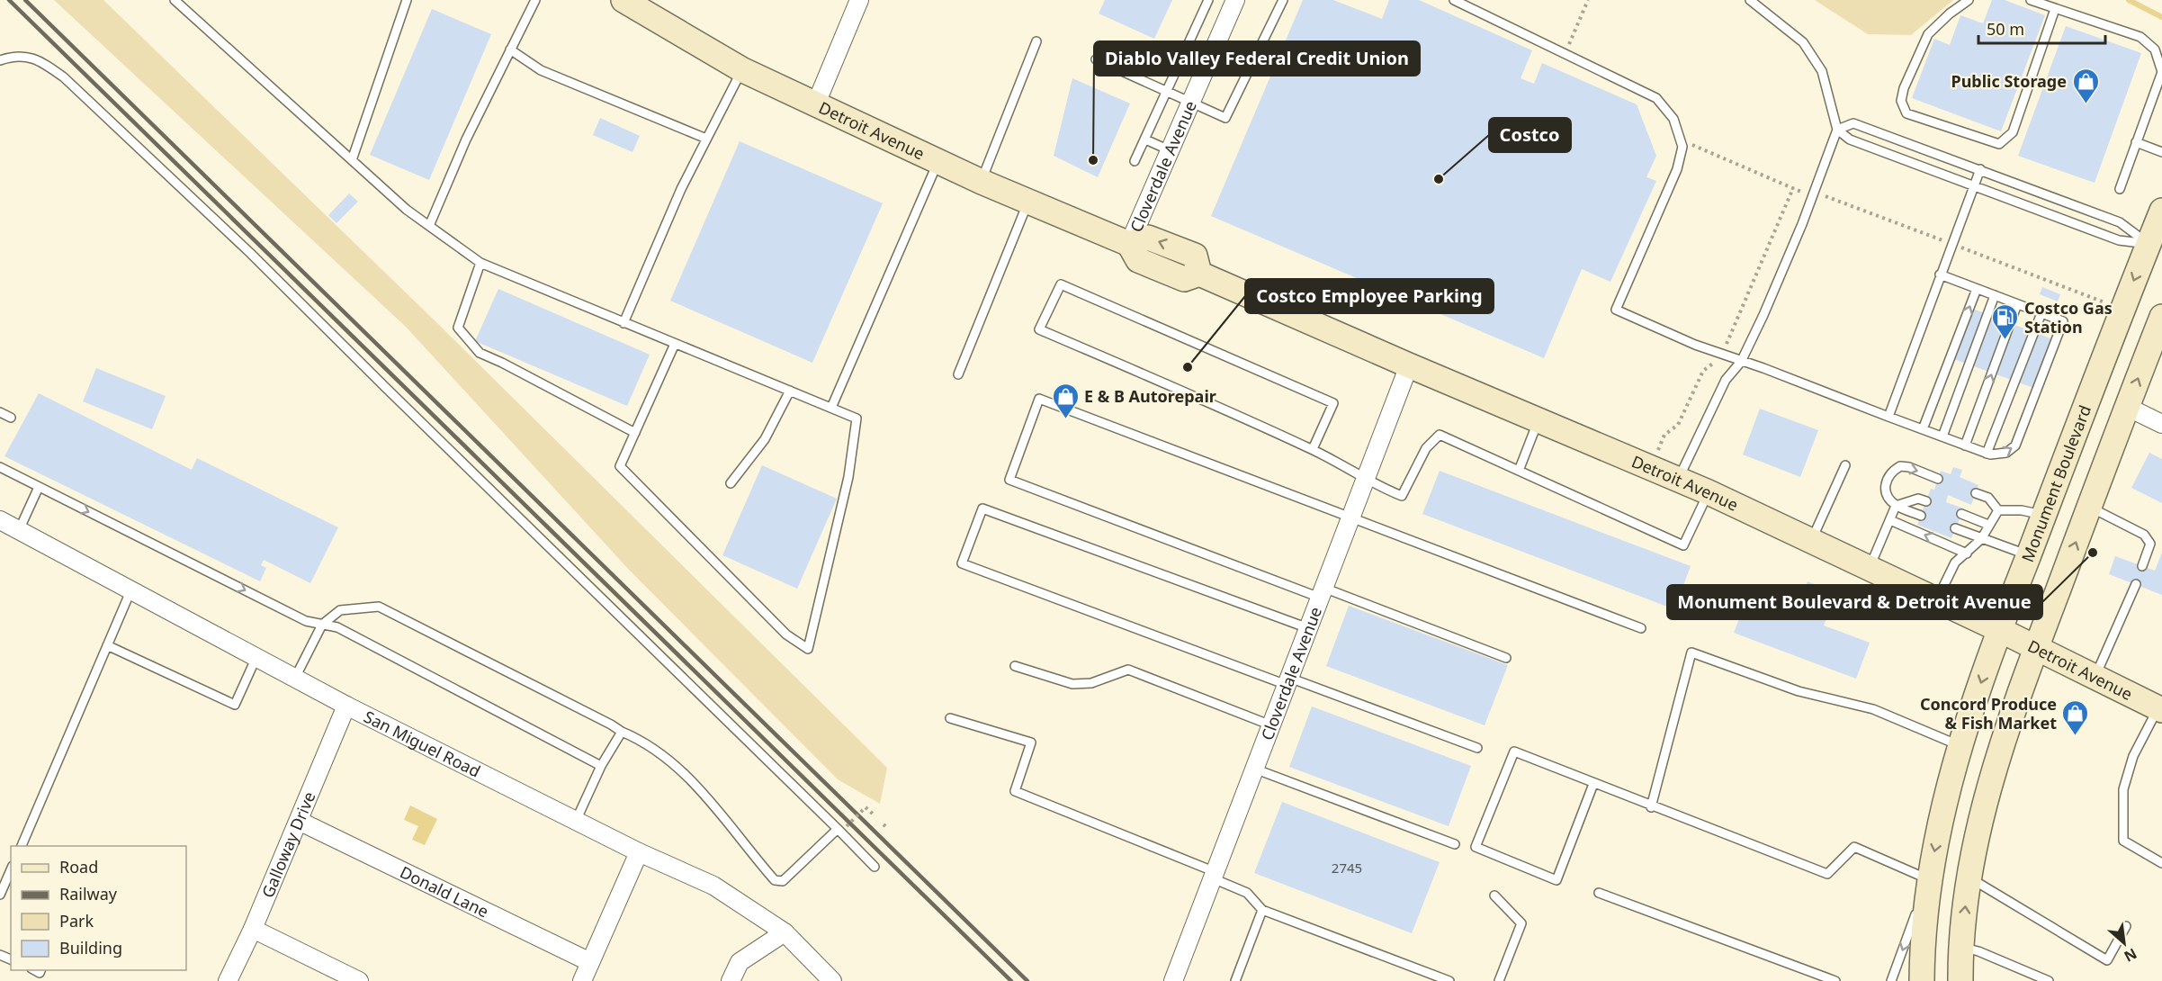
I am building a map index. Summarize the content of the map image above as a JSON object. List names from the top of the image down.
{
  "streets": {
    "street": [
      "Detroit Avenue",
      "Cloverdale Avenue",
      "Monument Boulevard",
      "San Miguel Road",
      "Galloway Drive",
      "Donald Lane"
    ]
  },
  "crossings": [
    ["Detroit Avenue", "Cloverdale Avenue"],
    ["Detroit Avenue", "Monument Boulevard"],
    ["San Miguel Road", "Galloway Drive"],
    ["Galloway Drive", "Donald Lane"]
  ],
  "places": {
    "shop": ["Public Storage", "E & B Autorepair", "Concord Produce & Fish Market"],
    "other": [
      "Diablo Valley Federal Credit Union",
      "Costco",
      "Costco Employee Parking",
      "Monument Boulevard & Detroit Avenue"
    ],
    "fuel station": ["Costco Gas Station"]
  },
  "house_numbers": ["2745"],
  "legend": [
    "Road",
    "Railway",
    "Park",
    "Building"
  ],
  "scale_bar": "50 m",
  "north": "bottom right"
}
